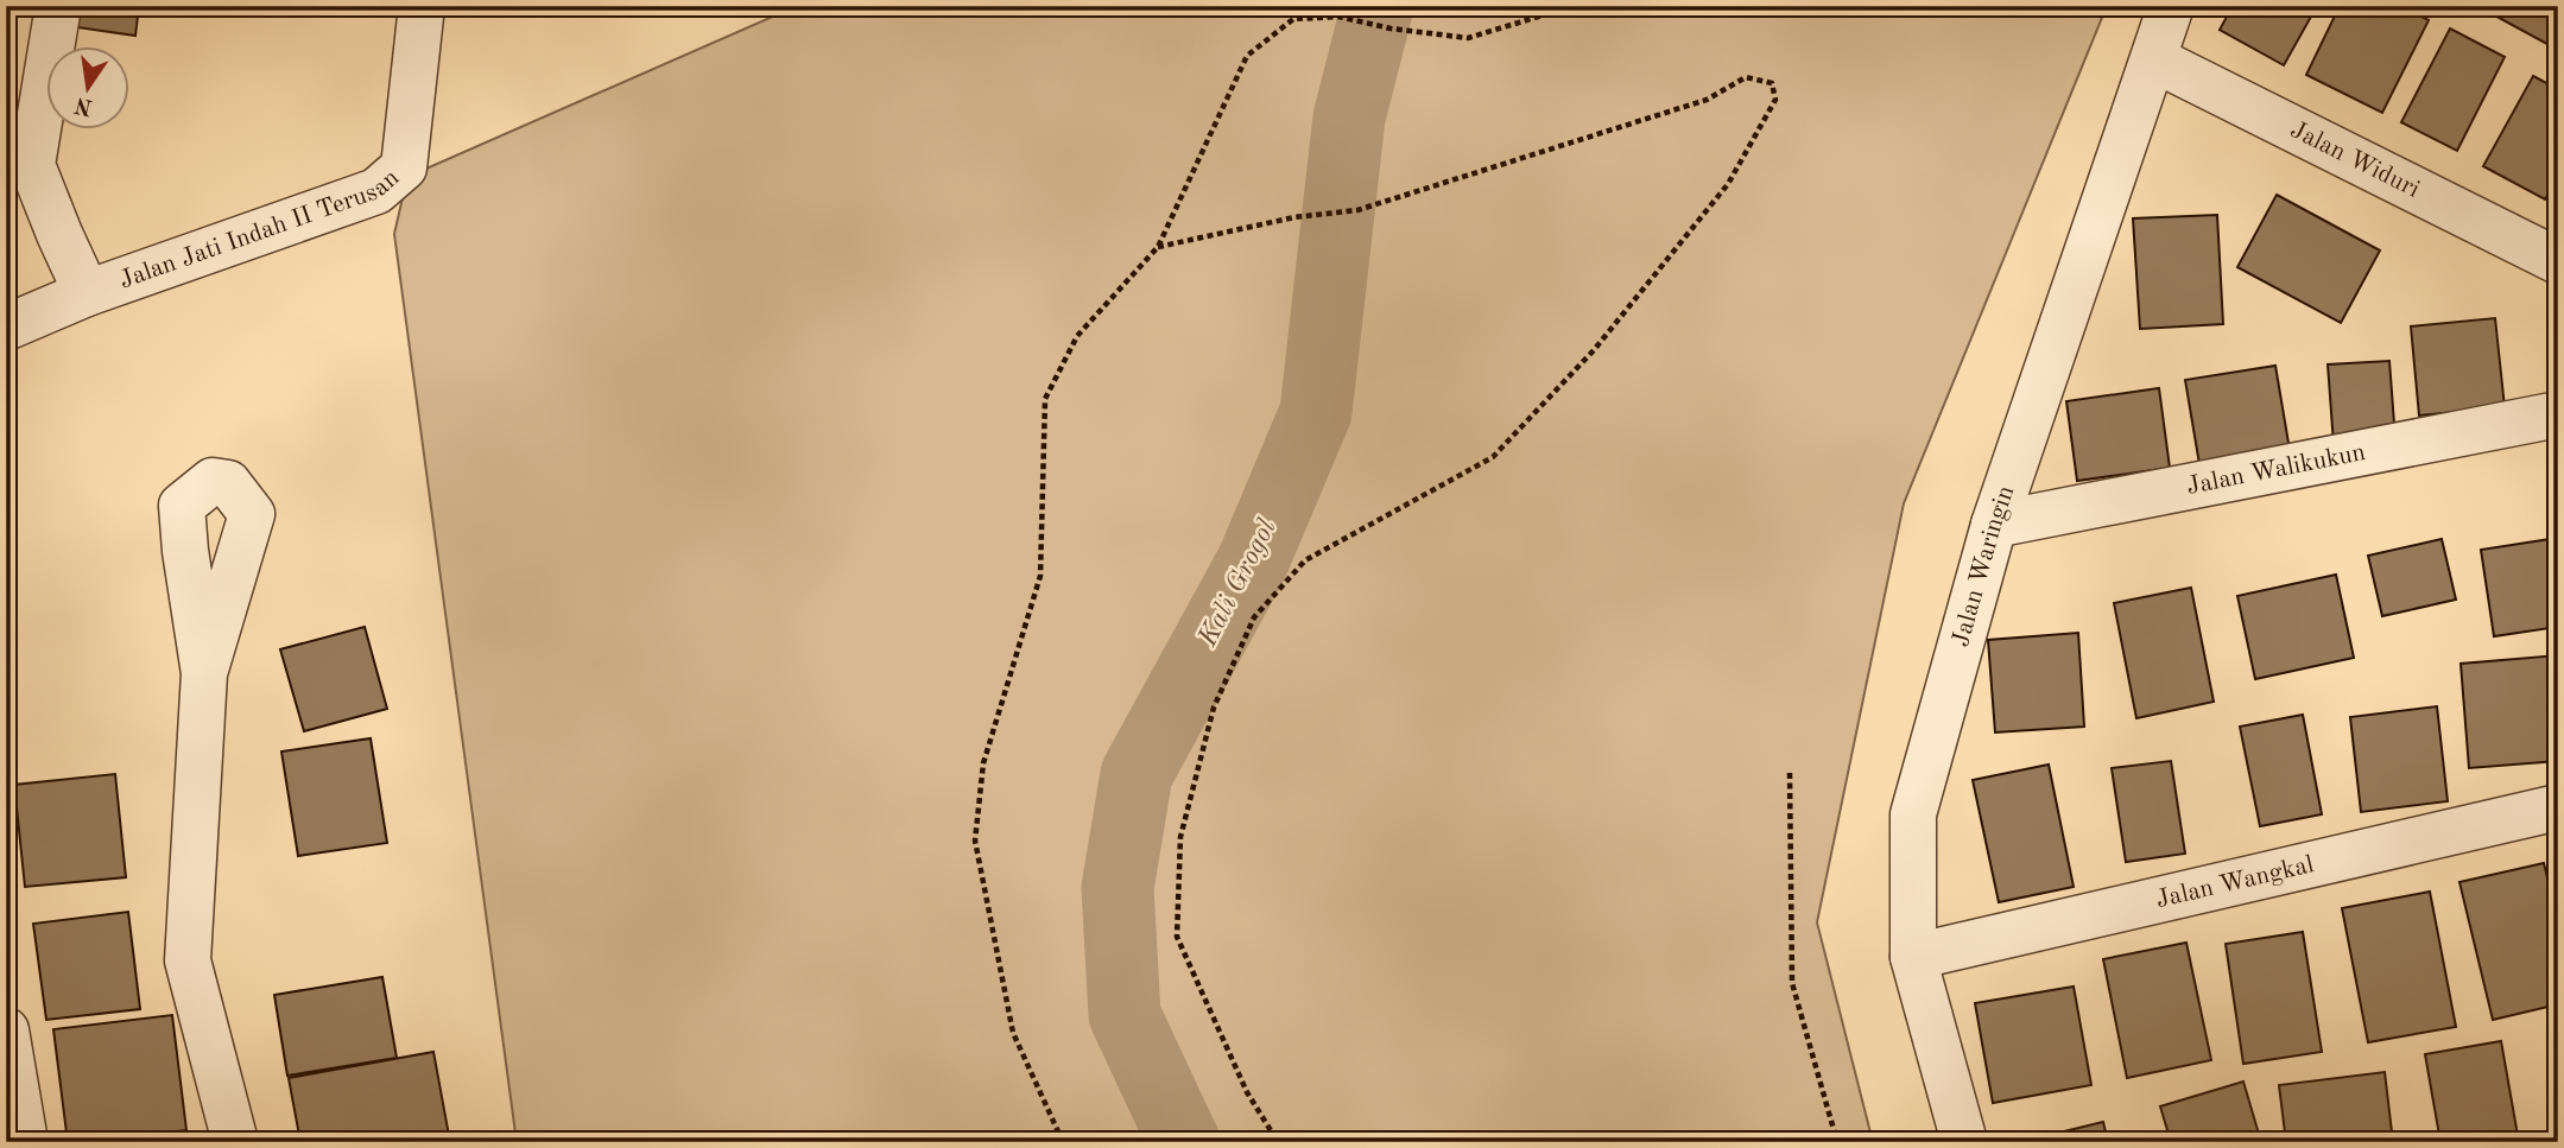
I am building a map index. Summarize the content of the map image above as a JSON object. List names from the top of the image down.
{
  "streets": {
    "street": [
      "Jalan Widuri",
      "Jalan Jati Indah II Terusan",
      "Jalan Walikukun",
      "Jalan Waringin",
      "Jalan Wangkal"
    ]
  },
  "crossings": [
    ["Jalan Widuri", "Jalan Waringin"],
    ["Jalan Walikukun", "Jalan Waringin"],
    ["Jalan Waringin", "Jalan Wangkal"]
  ],
  "water": ["Kali Grogol"],
  "north": "bottom"
}
